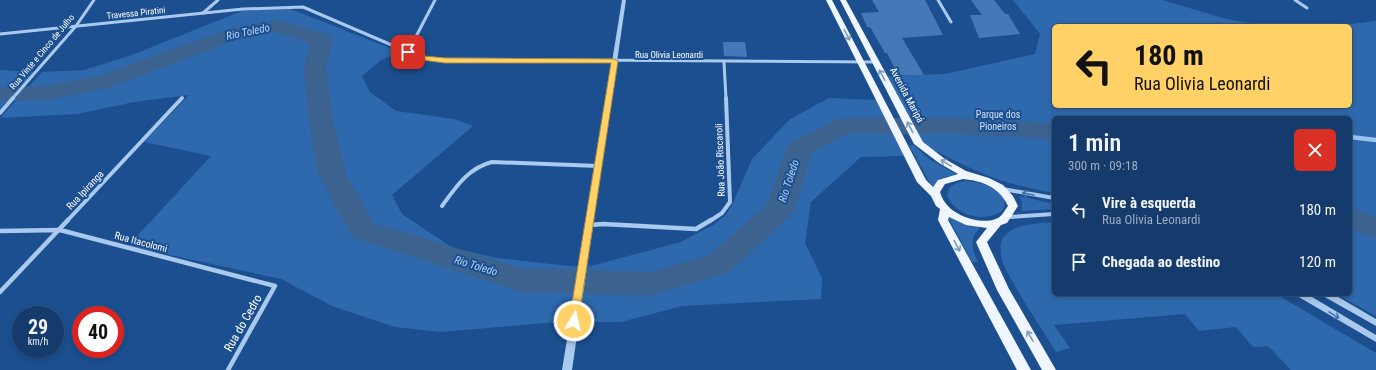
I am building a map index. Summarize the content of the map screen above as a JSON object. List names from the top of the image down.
{
  "streets": {
    "main road": ["Avenida Maripá"],
    "street": [
      "Travessa Piratini",
      "Rua Vinte e Cinco de Julho",
      "Rua Olivia Leonardi",
      "Rua João Riscaroli",
      "Rua Ipiranga",
      "Rua Itacolomi",
      "Rua do Cedro"
    ]
  },
  "crossings": [
    ["Travessa Piratini", "Rua Vinte e Cinco de Julho"],
    ["Travessa Piratini", "Rua Olivia Leonardi"],
    ["Rua Olivia Leonardi", "Avenida Maripá"],
    ["Rua Olivia Leonardi", "Rua João Riscaroli"],
    ["Rua Ipiranga", "Rua Itacolomi"],
    ["Rua Itacolomi", "Rua do Cedro"]
  ],
  "water": ["Rio Toledo"],
  "parks": ["Parque dos Pioneiros"],
  "page": {
    "turn": ["180 m", "Rua Olivia Leonardi"],
    "heading": ["1 min", "300 m · 09:18"],
    "list": [
      {
        "name": "Vire à esquerda",
        "note": "Rua Olivia Leonardi",
        "value": "180 m"
      },
      {
        "name": "Chegada ao destino",
        "value": "120 m"
      }
    ],
    "speed": "29 km/h",
    "limit": "40"
  }
}
